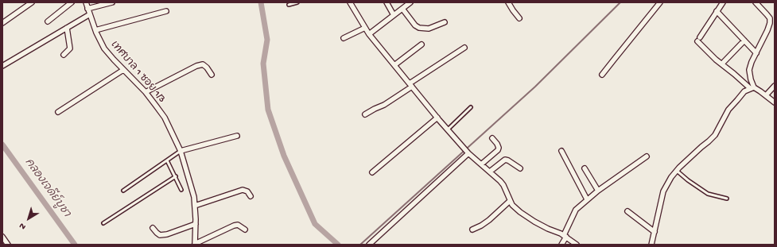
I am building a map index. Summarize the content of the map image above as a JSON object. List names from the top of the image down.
{
  "streets": {
    "street": ["เทศบาล 1 ซอย 1/3"]
  },
  "water": ["คลองเจดีย์บูชา"],
  "north": "bottom left"
}
